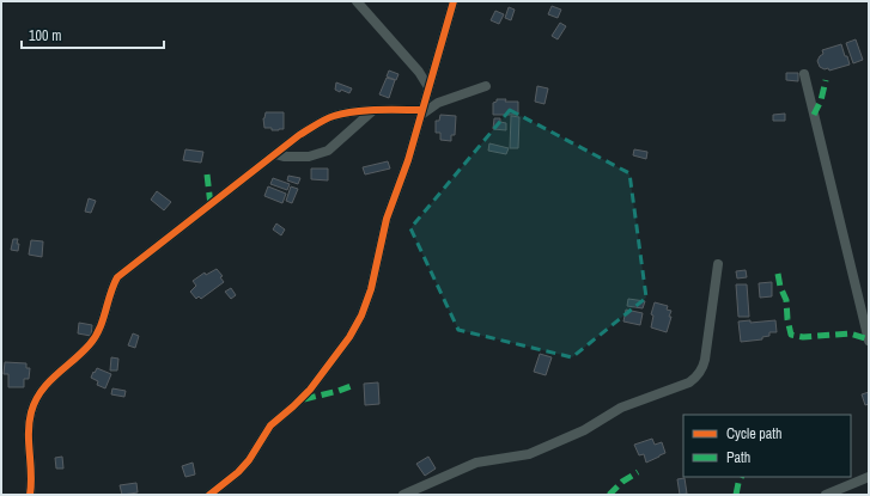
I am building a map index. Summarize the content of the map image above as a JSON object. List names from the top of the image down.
{
  "legend": ["Cycle path", "Path"],
  "scale_bar": "100 m"
}
